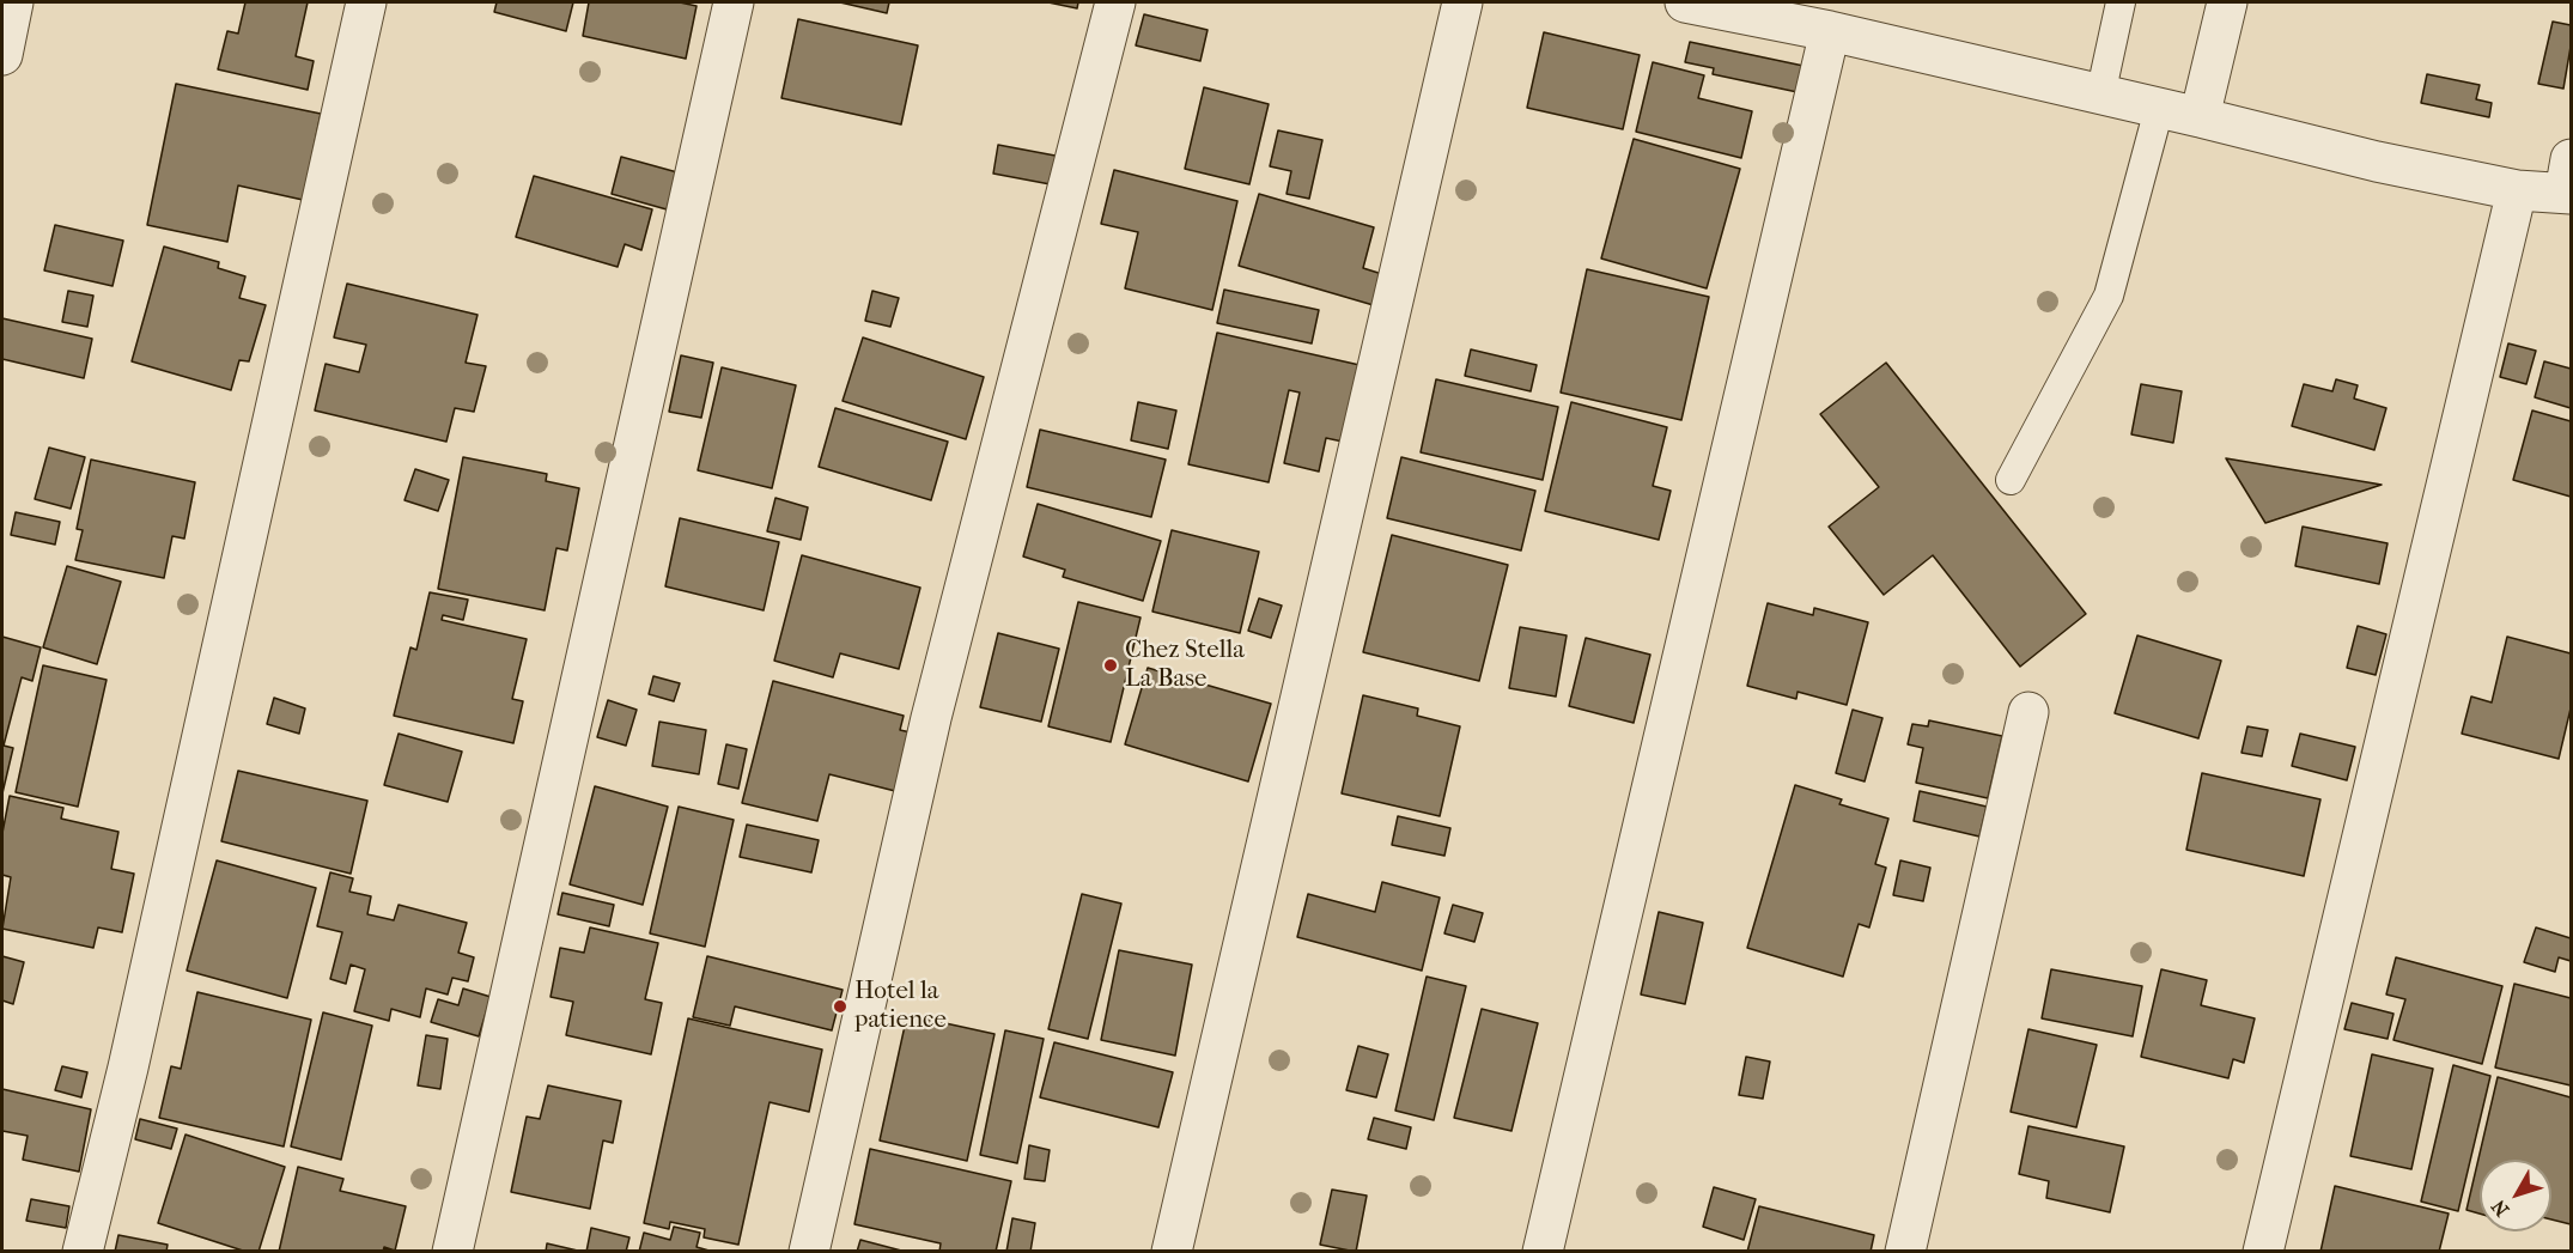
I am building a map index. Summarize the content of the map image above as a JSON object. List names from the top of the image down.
{
  "places": ["Chez Stella La Base", "Hotel la patience"],
  "north": "bottom left"
}
